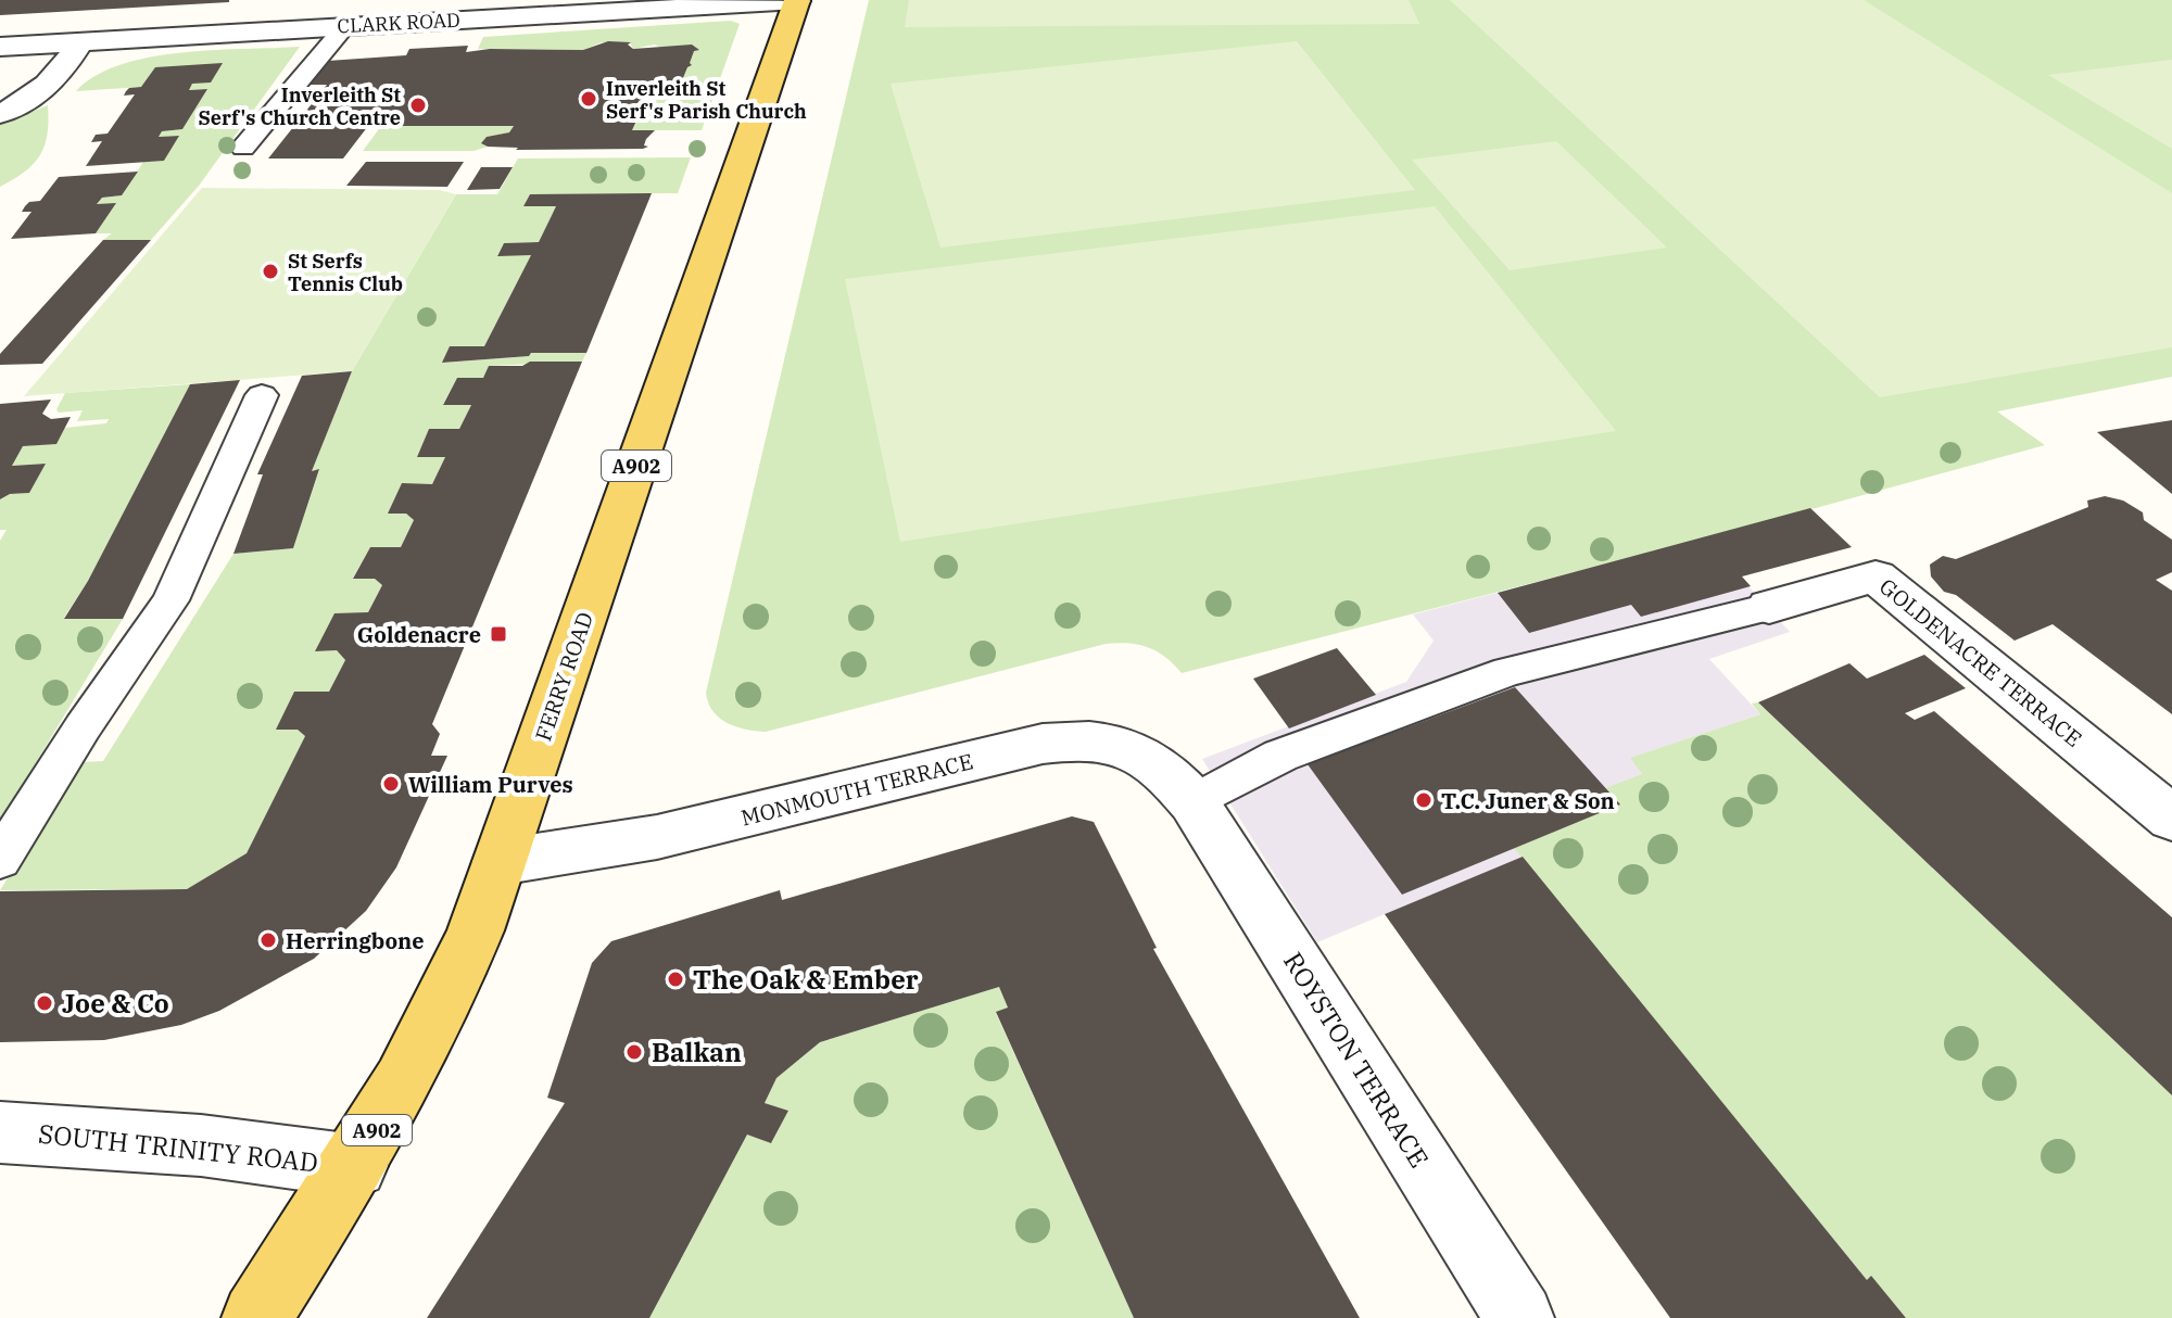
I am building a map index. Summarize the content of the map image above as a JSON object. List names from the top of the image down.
{
  "streets": {
    "main road": ["A902", "FERRY ROAD"],
    "street": [
      "CLARK ROAD",
      "GOLDENACRE TERRACE",
      "MONMOUTH TERRACE",
      "ROYSTON TERRACE",
      "SOUTH TRINITY ROAD"
    ]
  },
  "crossings": [
    ["CLARK ROAD", "FERRY ROAD"],
    ["FERRY ROAD", "MONMOUTH TERRACE"],
    ["FERRY ROAD", "SOUTH TRINITY ROAD"],
    ["MONMOUTH TERRACE", "ROYSTON TERRACE"]
  ],
  "places": {
    "other": [
      "Inverleith St Serf's Parish Church",
      "Inverleith St Serf's Church Centre",
      "St Serfs Tennis Club",
      "William Purves",
      "T.C. Juner & Son",
      "Herringbone",
      "The Oak & Ember",
      "Joe & Co",
      "Balkan"
    ],
    "transit": ["Goldenacre"]
  }
}
